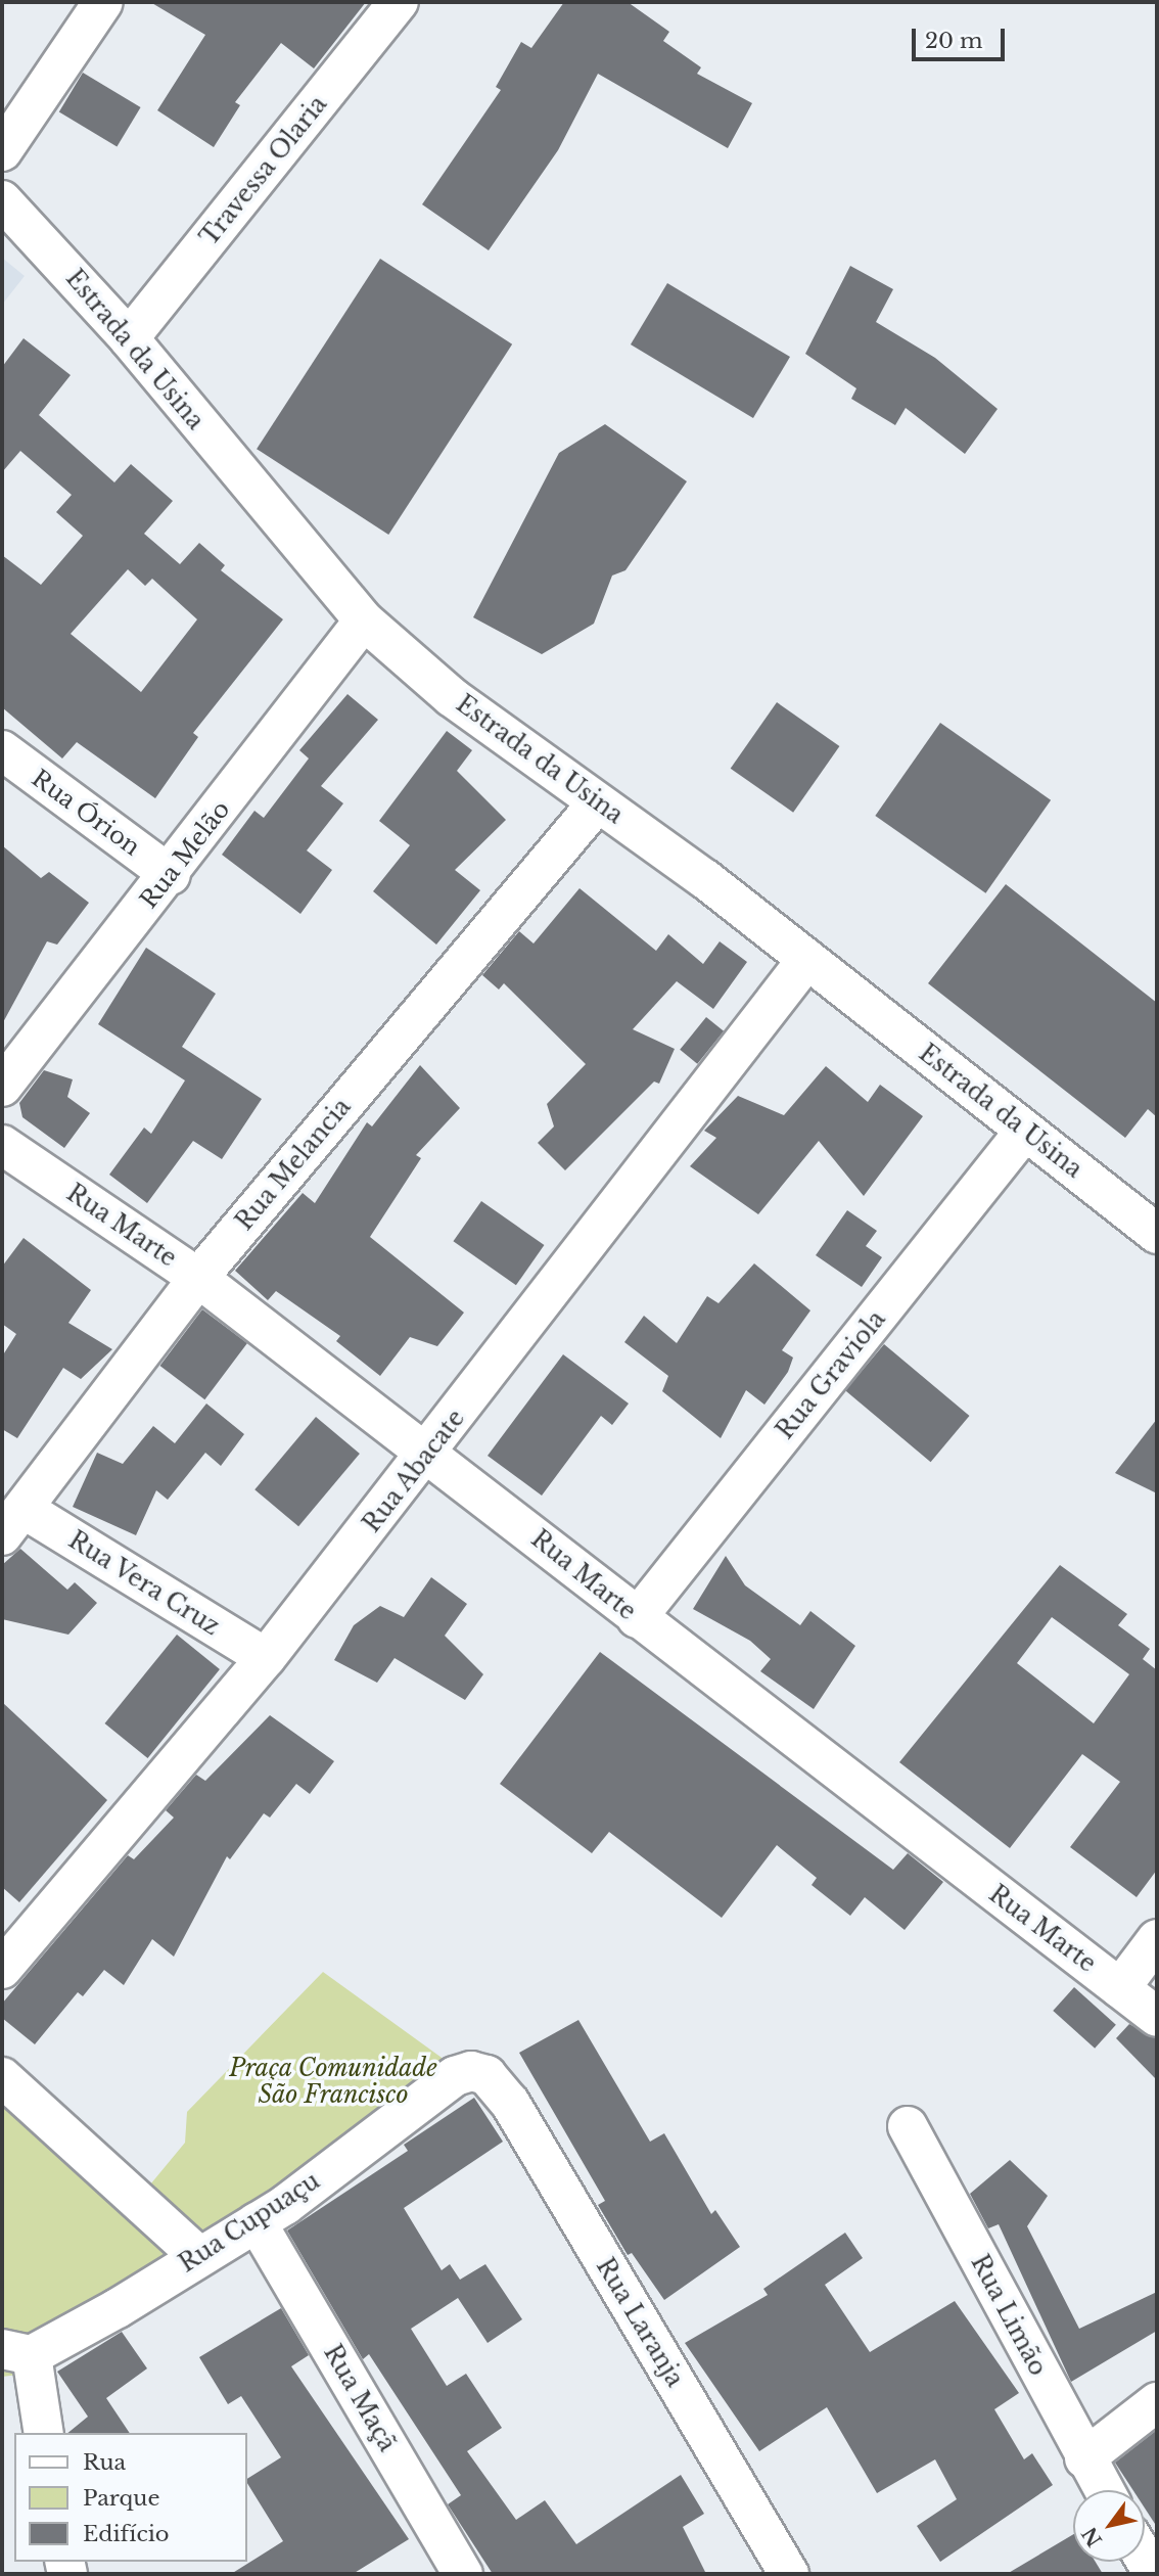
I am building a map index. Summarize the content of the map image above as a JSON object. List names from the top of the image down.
{
  "streets": {
    "street": [
      "Travessa Olaria",
      "Estrada da Usina",
      "Rua Órion",
      "Rua Melão",
      "Rua Melancia",
      "Rua Marte",
      "Rua Graviola",
      "Rua Abacate",
      "Rua Vera Cruz",
      "Rua Cupuaçu",
      "Rua Limão",
      "Rua Laranja",
      "Rua Maçã"
    ]
  },
  "crossings": [
    ["Travessa Olaria", "Estrada da Usina"],
    ["Estrada da Usina", "Rua Melão"],
    ["Estrada da Usina", "Rua Melancia"],
    ["Estrada da Usina", "Rua Graviola"],
    ["Estrada da Usina", "Rua Abacate"],
    ["Rua Órion", "Rua Melão"],
    ["Rua Melancia", "Rua Marte"],
    ["Rua Melancia", "Rua Vera Cruz"],
    ["Rua Marte", "Rua Graviola"],
    ["Rua Marte", "Rua Abacate"],
    ["Rua Abacate", "Rua Vera Cruz"],
    ["Rua Cupuaçu", "Rua Laranja"],
    ["Rua Cupuaçu", "Rua Maçã"]
  ],
  "parks": ["Praça Comunidade São Francisco"],
  "legend": ["Rua", "Parque", "Edifício"],
  "scale_bar": "20 m",
  "north": "bottom left"
}
